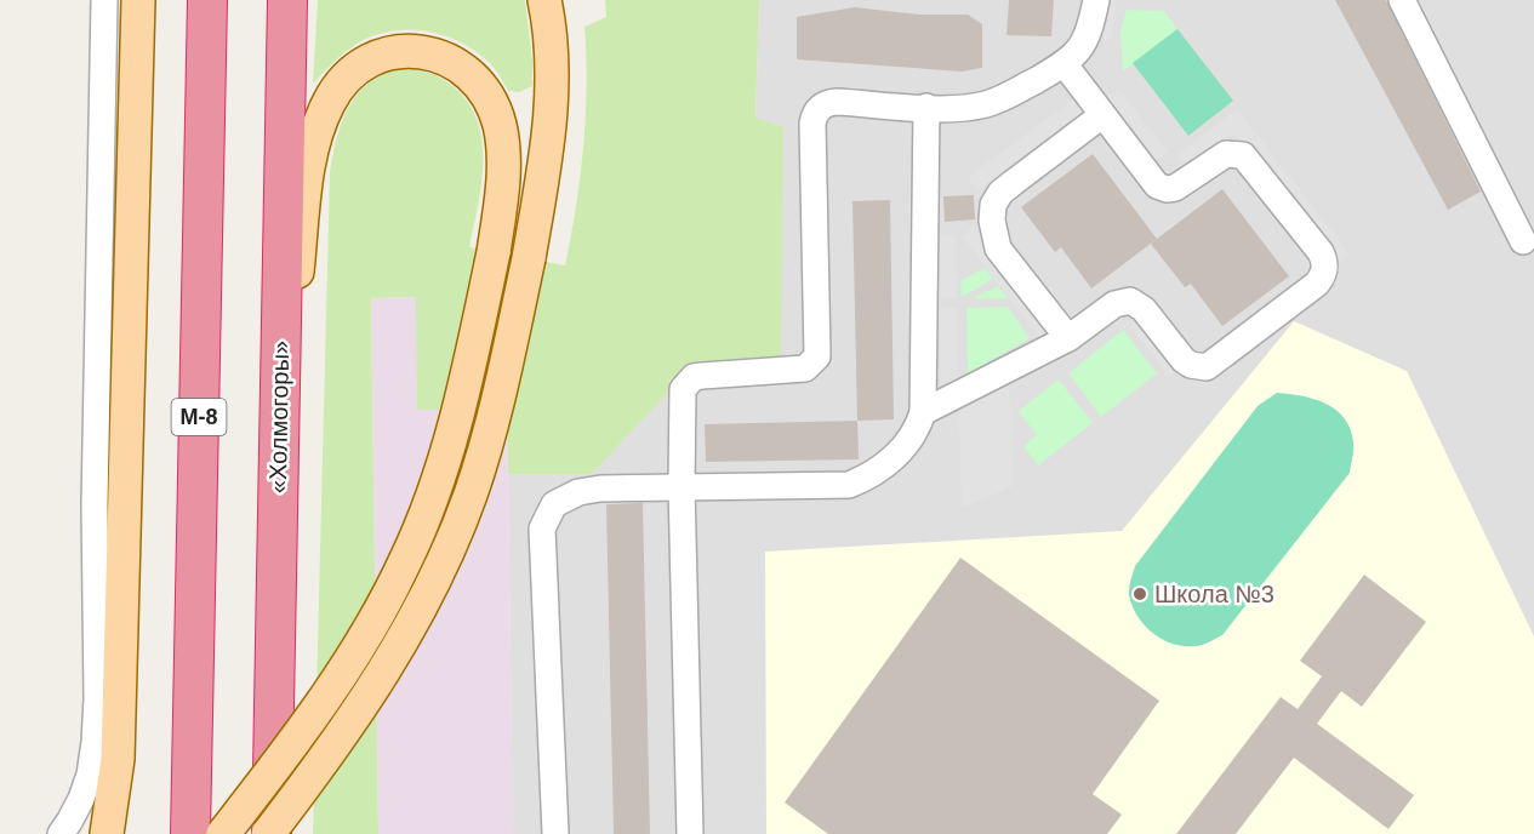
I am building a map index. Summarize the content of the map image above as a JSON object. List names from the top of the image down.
{
  "streets": {
    "highway": ["М-8", "«Холмогоры»"]
  },
  "places": ["Школа №3"]
}
